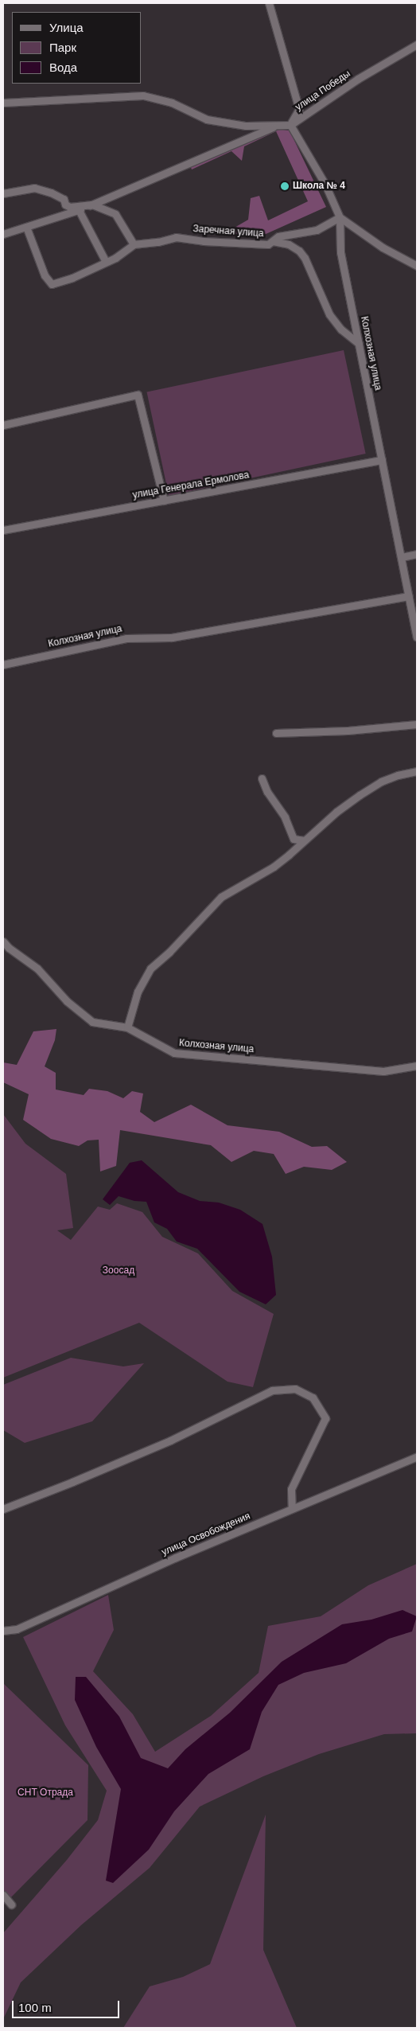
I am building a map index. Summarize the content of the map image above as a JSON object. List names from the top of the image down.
{
  "streets": {
    "street": [
      "улица Победы",
      "Заречная улица",
      "Колхозная улица",
      "улица Генерала Ермолова",
      "улица Освобождения"
    ]
  },
  "crossings": [
    ["улица Победы", "Колхозная улица"],
    ["Заречная улица", "Колхозная улица"],
    ["Колхозная улица", "улица Генерала Ермолова"]
  ],
  "parks": ["Зоосад", "СНТ Отрада"],
  "places": ["Школа № 4"],
  "legend": ["Улица", "Парк", "Вода"],
  "scale_bar": "100 m"
}
